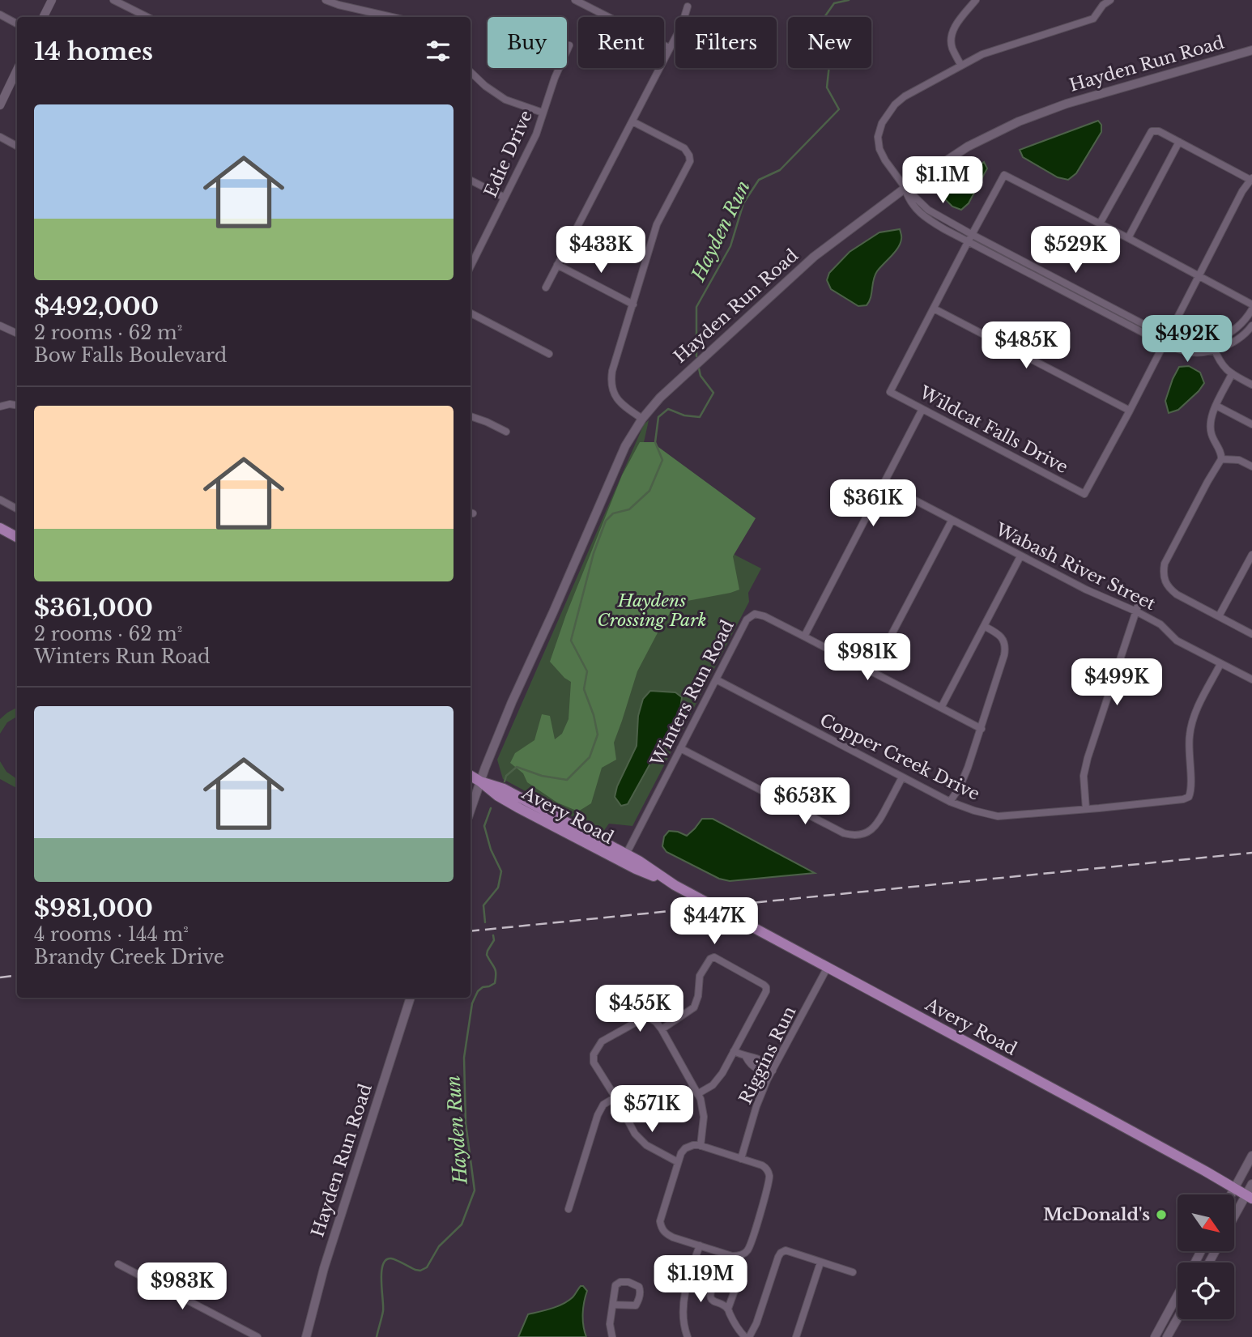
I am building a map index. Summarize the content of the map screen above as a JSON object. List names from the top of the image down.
{
  "streets": {
    "main road": ["Hayden Run Road", "Avery Road"],
    "street": [
      "Edie Drive",
      "Wildcat Falls Drive",
      "Wabash River Street",
      "Winters Run Road",
      "Copper Creek Drive",
      "Riggins Run"
    ]
  },
  "crossings": [
    ["Hayden Run Road", "Avery Road"],
    ["Wabash River Street", "Copper Creek Drive"],
    ["Winters Run Road", "Copper Creek Drive"],
    ["Winters Run Road", "Avery Road"],
    ["Avery Road", "Riggins Run"]
  ],
  "water": ["Hayden Run"],
  "parks": ["Haydens Crossing Park"],
  "places": ["McDonald's"],
  "north": "bottom right",
  "page": {
    "chip": [
      "Buy",
      "Rent",
      "Filters",
      "New"
    ],
    "heading": "14 homes",
    "list": [
      {
        "name": "$492,000",
        "note": "2 rooms · 62 m² · Bow Falls Boulevard"
      },
      {
        "name": "$361,000",
        "note": "2 rooms · 62 m² · Winters Run Road"
      },
      {
        "name": "$981,000",
        "note": "4 rooms · 144 m² · Brandy Creek Drive"
      }
    ],
    "price": [
      "$1.1M",
      "$433K",
      "$529K",
      "$492K",
      "$485K",
      "$361K",
      "$981K",
      "$499K",
      "$653K",
      "$447K",
      "$455K",
      "$571K",
      "$1.19M",
      "$983K"
    ]
  }
}
